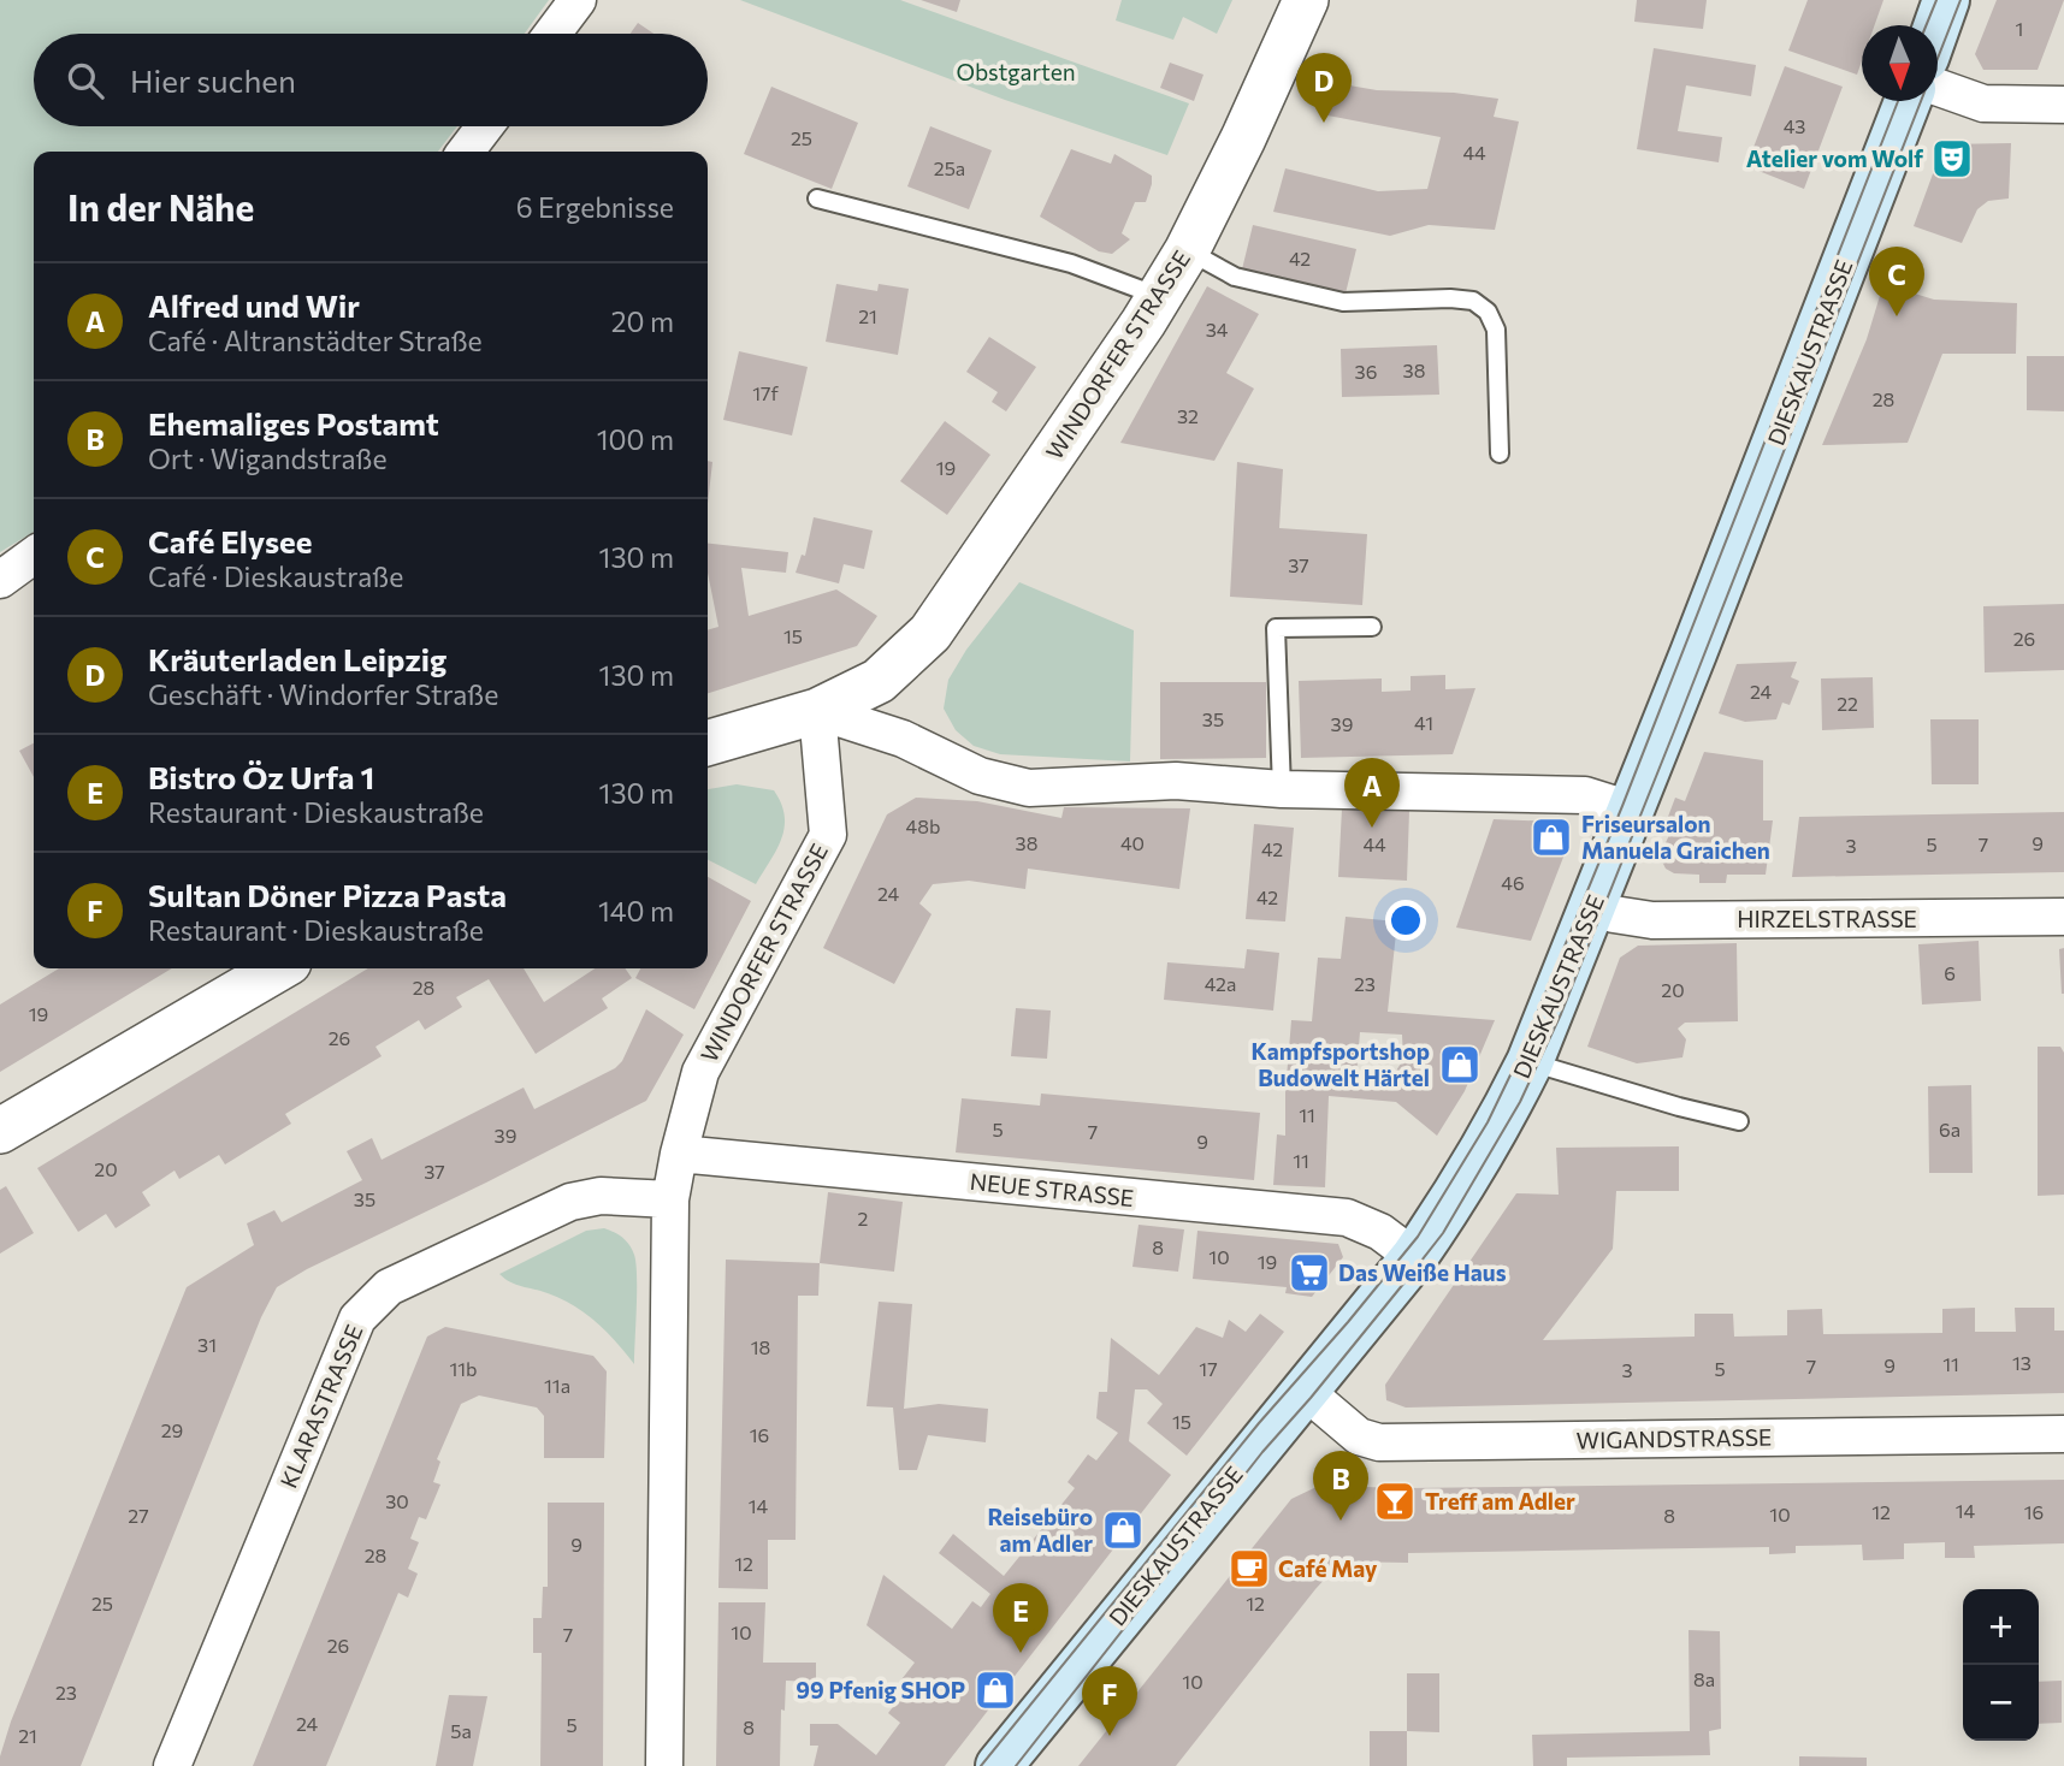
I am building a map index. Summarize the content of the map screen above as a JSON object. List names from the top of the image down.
{
  "streets": {
    "main road": ["DIESKAUSTRASSE"],
    "street": [
      "WINDORFER STRASSE",
      "HIRZELSTRASSE",
      "NEUE STRASSE",
      "KLARASTRASSE",
      "WIGANDSTRASSE"
    ]
  },
  "crossings": [
    ["DIESKAUSTRASSE", "HIRZELSTRASSE"],
    ["DIESKAUSTRASSE", "NEUE STRASSE"],
    ["DIESKAUSTRASSE", "WIGANDSTRASSE"],
    ["WINDORFER STRASSE", "NEUE STRASSE"],
    ["WINDORFER STRASSE", "KLARASTRASSE"]
  ],
  "parks": ["Obstgarten"],
  "places": {
    "theatre": ["Atelier vom Wolf"],
    "shop": [
      "Friseursalon Manuela Graichen",
      "Kampfsportshop Budowelt Härtel",
      "Reisebüro am Adler",
      "99 Pfenig SHOP"
    ],
    "supermarket": ["Das Weiße Haus"],
    "bar": ["Treff am Adler"],
    "cafe": ["Café May"]
  },
  "house_numbers": [
    "1",
    "43",
    "25",
    "44",
    "25a",
    "42",
    "21",
    "34",
    "38",
    "36",
    "17f",
    "28",
    "32",
    "19",
    "37",
    "15",
    "26",
    "24",
    "22",
    "35",
    "41",
    "39",
    "48b",
    "38",
    "40",
    "9",
    "44",
    "5",
    "7",
    "3",
    "42",
    "46",
    "24",
    "42",
    "6",
    "42a",
    "23",
    "28",
    "20",
    "19",
    "26",
    "11",
    "5",
    "6a",
    "7",
    "39",
    "9",
    "11",
    "20",
    "37",
    "35",
    "2",
    "8",
    "10",
    "19",
    "31",
    "18",
    "13",
    "11",
    "9",
    "7",
    "11b",
    "17",
    "5",
    "3",
    "11a",
    "15",
    "29",
    "16",
    "30",
    "14",
    "14",
    "12",
    "16",
    "10",
    "27",
    "8",
    "9",
    "28",
    "12",
    "25",
    "12",
    "10",
    "7",
    "26",
    "8a",
    "10",
    "23",
    "24",
    "5",
    "8",
    "5a",
    "21"
  ],
  "north": "bottom",
  "page": {
    "search": "Hier suchen",
    "pins": [
      "D",
      "C",
      "A",
      "B",
      "E",
      "F"
    ],
    "heading": ["In der Nähe", "6 Ergebnisse"],
    "list": [
      {
        "mark": "A",
        "name": "Alfred und Wir",
        "note": "Café · Altranstädter Straße",
        "value": "20 m"
      },
      {
        "mark": "B",
        "name": "Ehemaliges Postamt",
        "note": "Ort · Wigandstraße",
        "value": "100 m"
      },
      {
        "mark": "C",
        "name": "Café Elysee",
        "note": "Café · Dieskaustraße",
        "value": "130 m"
      },
      {
        "mark": "D",
        "name": "Kräuterladen Leipzig",
        "note": "Geschäft · Windorfer Straße",
        "value": "130 m"
      },
      {
        "mark": "E",
        "name": "Bistro Öz Urfa 1",
        "note": "Restaurant · Dieskaustraße",
        "value": "130 m"
      },
      {
        "mark": "F",
        "name": "Sultan Döner Pizza Pasta",
        "note": "Restaurant · Dieskaustraße",
        "value": "140 m"
      }
    ],
    "map_buttons": ["+", "−"]
  }
}
